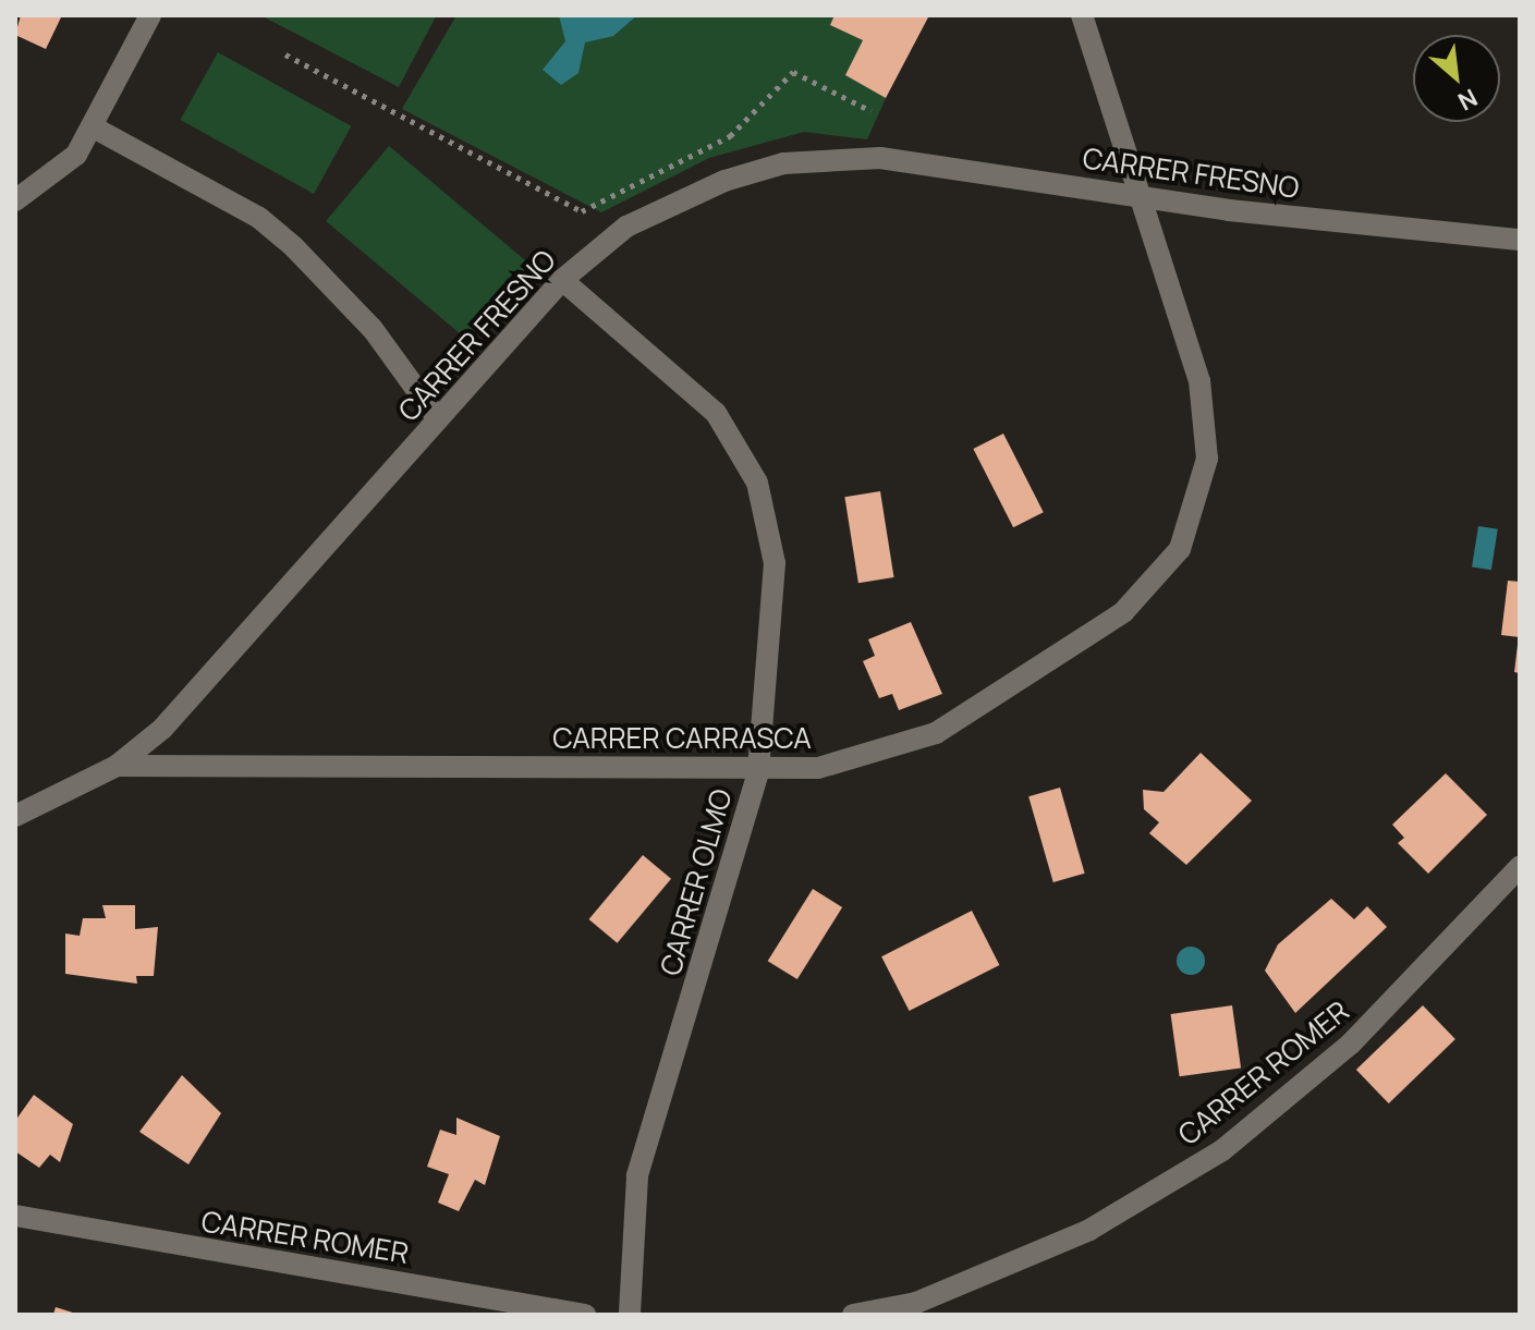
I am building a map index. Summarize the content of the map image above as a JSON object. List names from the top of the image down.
{
  "streets": {
    "street": [
      "CARRER FRESNO",
      "CARRER CARRASCA",
      "CARRER OLMO",
      "CARRER ROMER"
    ]
  },
  "crossings": [
    ["CARRER FRESNO", "CARRER CARRASCA"],
    ["CARRER FRESNO", "CARRER OLMO"],
    ["CARRER CARRASCA", "CARRER OLMO"]
  ],
  "north": "bottom right"
}
